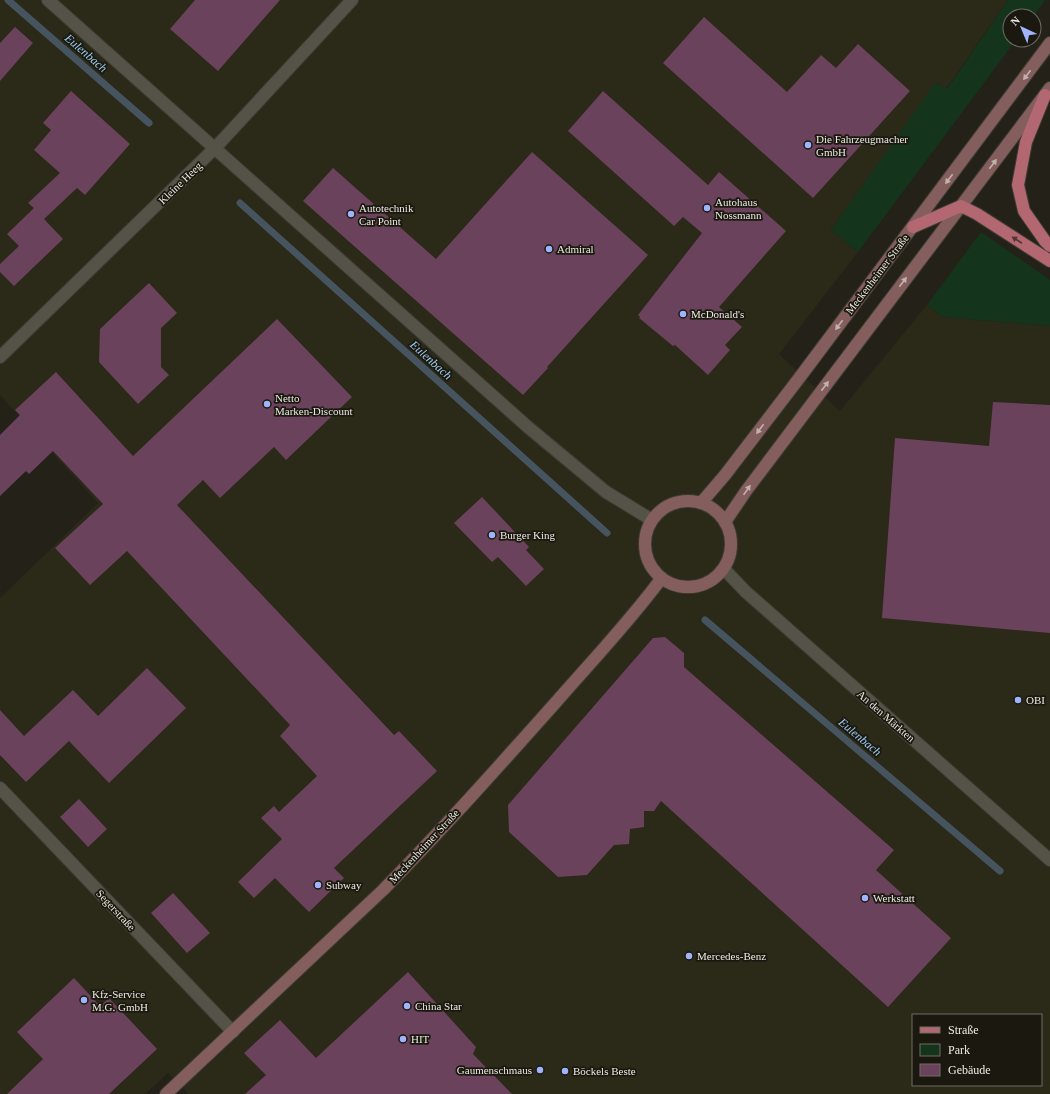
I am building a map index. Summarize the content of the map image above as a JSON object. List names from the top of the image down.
{
  "streets": {
    "main road": ["Meckenheimer Straße"],
    "street": ["Kleine Heeg", "An den Märkten", "Segerstraße"]
  },
  "crossings": [
    ["Meckenheimer Straße", "An den Märkten"],
    ["Meckenheimer Straße", "Segerstraße"]
  ],
  "water": ["Eulenbach"],
  "places": [
    "Die Fahrzeugmacher GmbH",
    "Autohaus Nossmann",
    "Autotechnik Car Point",
    "Admiral",
    "McDonald's",
    "Netto Marken-Discount",
    "Burger King",
    "OBI",
    "Subway",
    "Werkstatt",
    "Mercedes-Benz",
    "Kfz-Service M.G. GmbH",
    "China Star",
    "HIT",
    "Gaumenschmaus",
    "Böckels Beste"
  ],
  "legend": ["Straße", "Park", "Gebäude"],
  "north": "top left"
}
